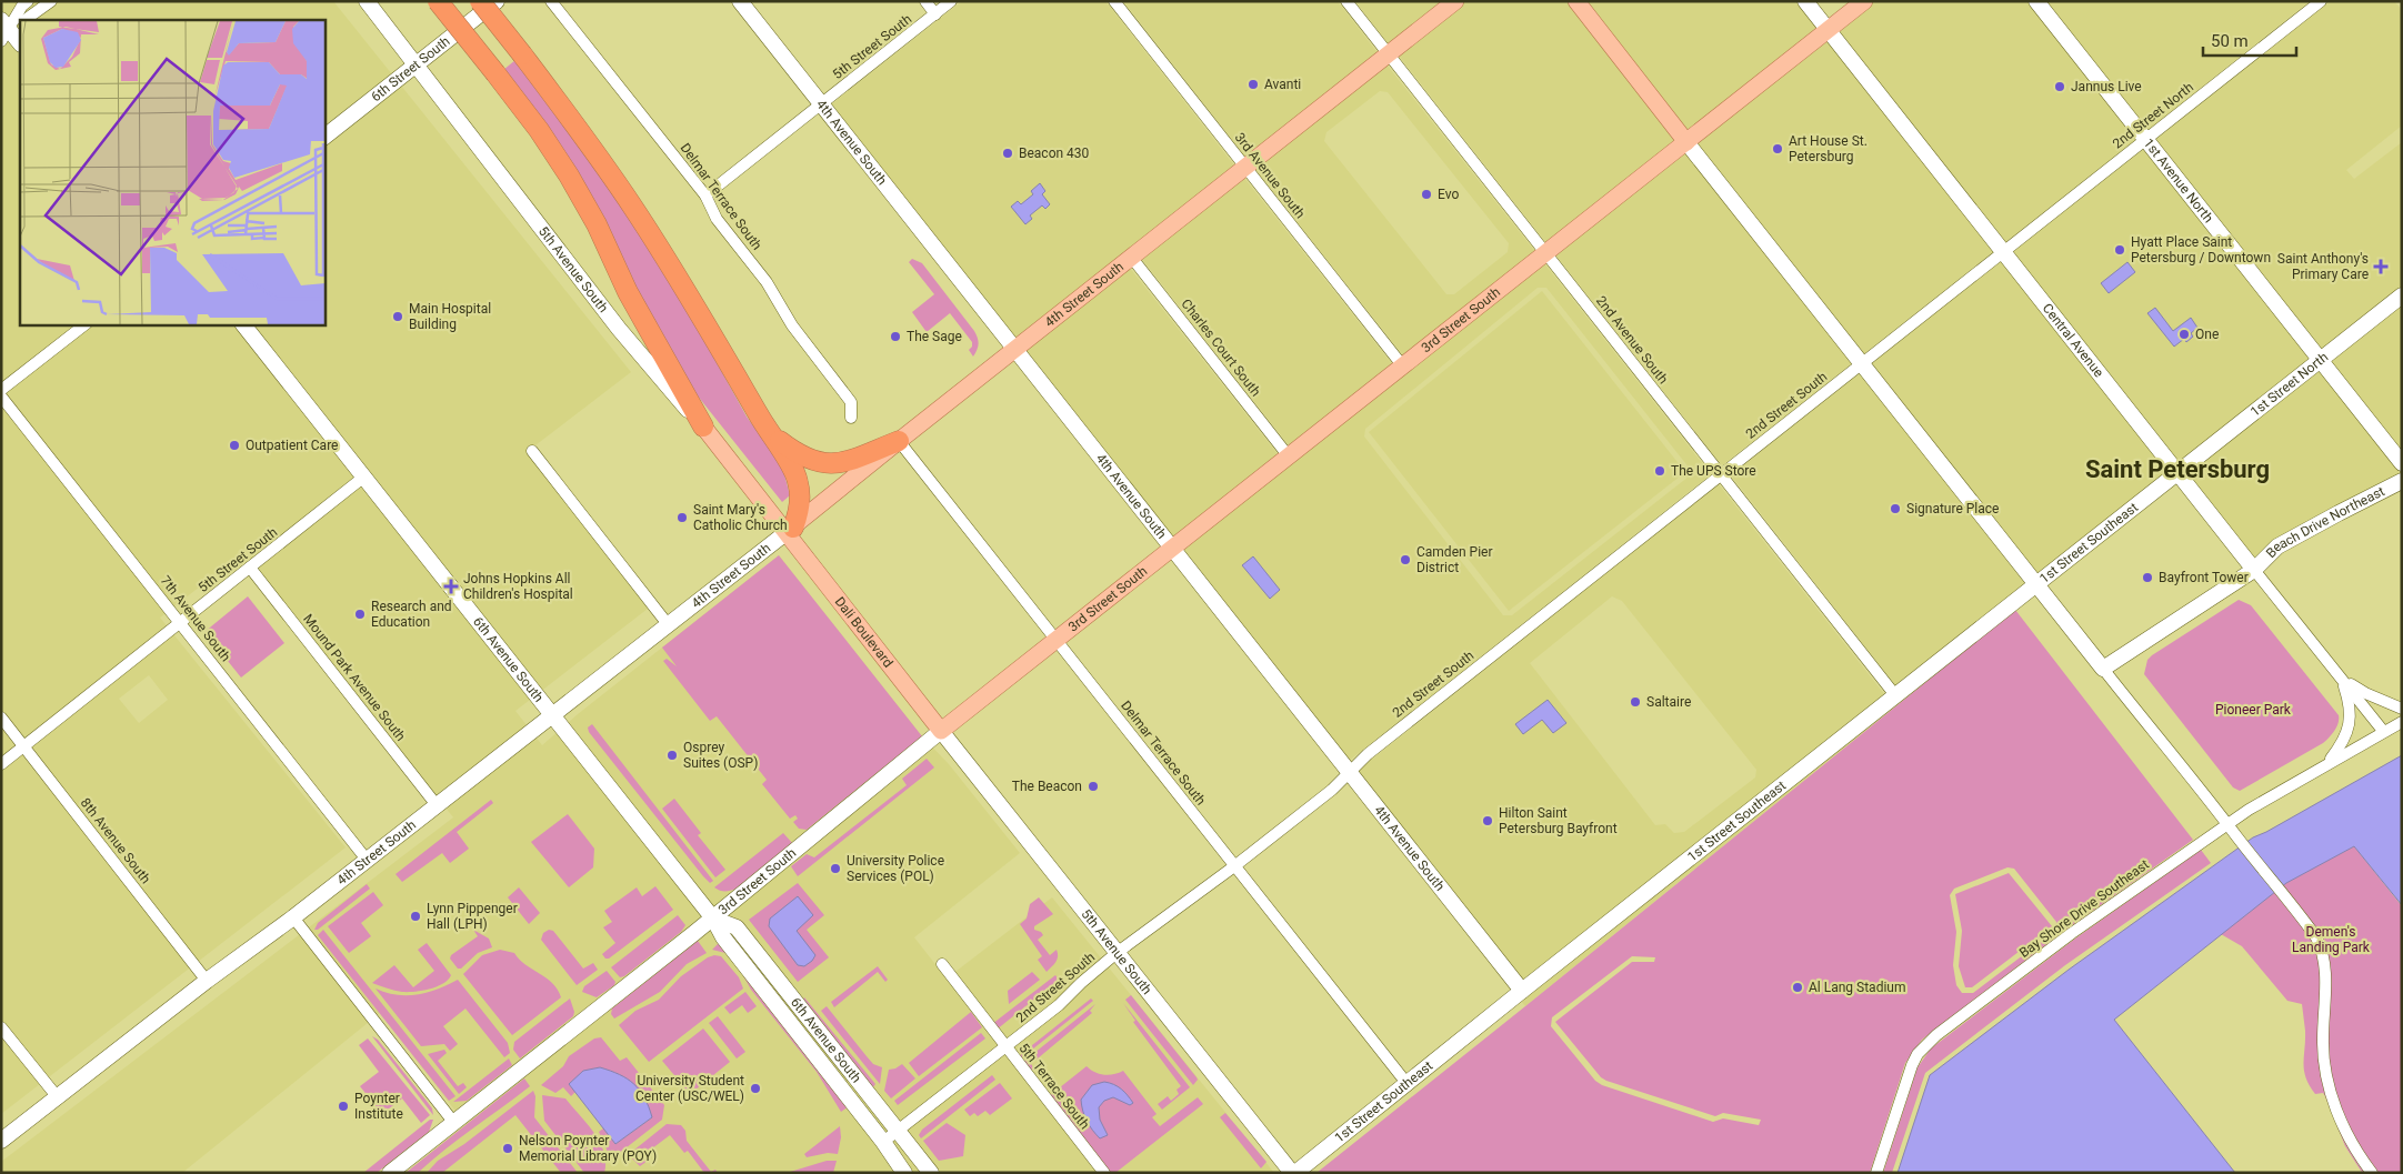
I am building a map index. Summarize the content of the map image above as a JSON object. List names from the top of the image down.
{
  "streets": {
    "main road": [
      "5th Avenue South",
      "4th Street South",
      "3rd Street South",
      "Dali Boulevard"
    ],
    "street": [
      "5th Street South",
      "6th Street South",
      "2nd Street North",
      "4th Avenue South",
      "3rd Avenue South",
      "1st Avenue North",
      "Delmar Terrace South",
      "2nd Avenue South",
      "Central Avenue",
      "Charles Court South",
      "1st Street North",
      "2nd Street South",
      "Beach Drive Northeast",
      "1st Street Southeast",
      "7th Avenue South",
      "6th Avenue South",
      "Mound Park Avenue South",
      "8th Avenue South",
      "Bay Shore Drive Southeast",
      "5th Terrace South"
    ]
  },
  "crossings": [
    ["5th Street South", "4th Avenue South"],
    ["5th Street South", "Delmar Terrace South"],
    ["5th Street South", "7th Avenue South"],
    ["5th Street South", "6th Avenue South"],
    ["5th Street South", "Mound Park Avenue South"],
    ["5th Street South", "8th Avenue South"],
    ["6th Street South", "5th Avenue South"],
    ["2nd Street North", "1st Avenue North"],
    ["2nd Street North", "Central Avenue"],
    ["2nd Street North", "2nd Street South"],
    ["4th Avenue South", "4th Street South"],
    ["4th Avenue South", "3rd Street South"],
    ["4th Avenue South", "2nd Street South"],
    ["4th Avenue South", "1st Street Southeast"],
    ["3rd Avenue South", "4th Street South"],
    ["3rd Avenue South", "3rd Street South"],
    ["1st Avenue North", "1st Street North"],
    ["Delmar Terrace South", "4th Street South"],
    ["Delmar Terrace South", "3rd Street South"],
    ["Delmar Terrace South", "2nd Street South"],
    ["Delmar Terrace South", "1st Street Southeast"],
    ["5th Avenue South", "4th Street South"],
    ["5th Avenue South", "3rd Street South"],
    ["5th Avenue South", "2nd Street South"],
    ["5th Avenue South", "1st Street Southeast"],
    ["5th Avenue South", "Dali Boulevard"],
    ["4th Street South", "2nd Avenue South"],
    ["4th Street South", "Charles Court South"],
    ["4th Street South", "7th Avenue South"],
    ["4th Street South", "Dali Boulevard"],
    ["4th Street South", "6th Avenue South"],
    ["4th Street South", "Mound Park Avenue South"],
    ["4th Street South", "8th Avenue South"],
    ["3rd Street South", "2nd Avenue South"],
    ["3rd Street South", "Central Avenue"],
    ["3rd Street South", "Charles Court South"],
    ["3rd Street South", "Dali Boulevard"],
    ["3rd Street South", "6th Avenue South"],
    ["2nd Avenue South", "2nd Street South"],
    ["2nd Avenue South", "1st Street Southeast"],
    ["Central Avenue", "1st Street North"],
    ["Central Avenue", "2nd Street South"],
    ["Central Avenue", "Beach Drive Northeast"],
    ["Central Avenue", "1st Street Southeast"],
    ["Central Avenue", "Bay Shore Drive Southeast"],
    ["1st Street North", "1st Street Southeast"],
    ["2nd Street South", "6th Avenue South"],
    ["2nd Street South", "5th Terrace South"]
  ],
  "districts": ["Saint Petersburg"],
  "parks": ["Pioneer Park", "Demen's Landing Park"],
  "places": {
    "other": [
      "Avanti",
      "Jannus Live",
      "Art House St. Petersburg",
      "Beacon 430",
      "Evo",
      "Hyatt Place Saint Petersburg / Downtown",
      "Main Hospital Building",
      "One",
      "The Sage",
      "Outpatient Care",
      "The UPS Store",
      "Signature Place",
      "Saint Mary's Catholic Church",
      "Camden Pier District",
      "Bayfront Tower",
      "Research and Education",
      "Saltaire",
      "Osprey Suites (OSP)",
      "The Beacon",
      "Hilton Saint Petersburg Bayfront",
      "University Police Services (POL)",
      "Lynn Pippenger Hall (LPH)",
      "Al Lang Stadium",
      "University Student Center (USC/WEL)",
      "Poynter Institute",
      "Nelson Poynter Memorial Library (POY)"
    ],
    "health": ["Saint Anthony's Primary Care", "Johns Hopkins All Children's Hospital"]
  },
  "scale_bar": "50 m"
}
